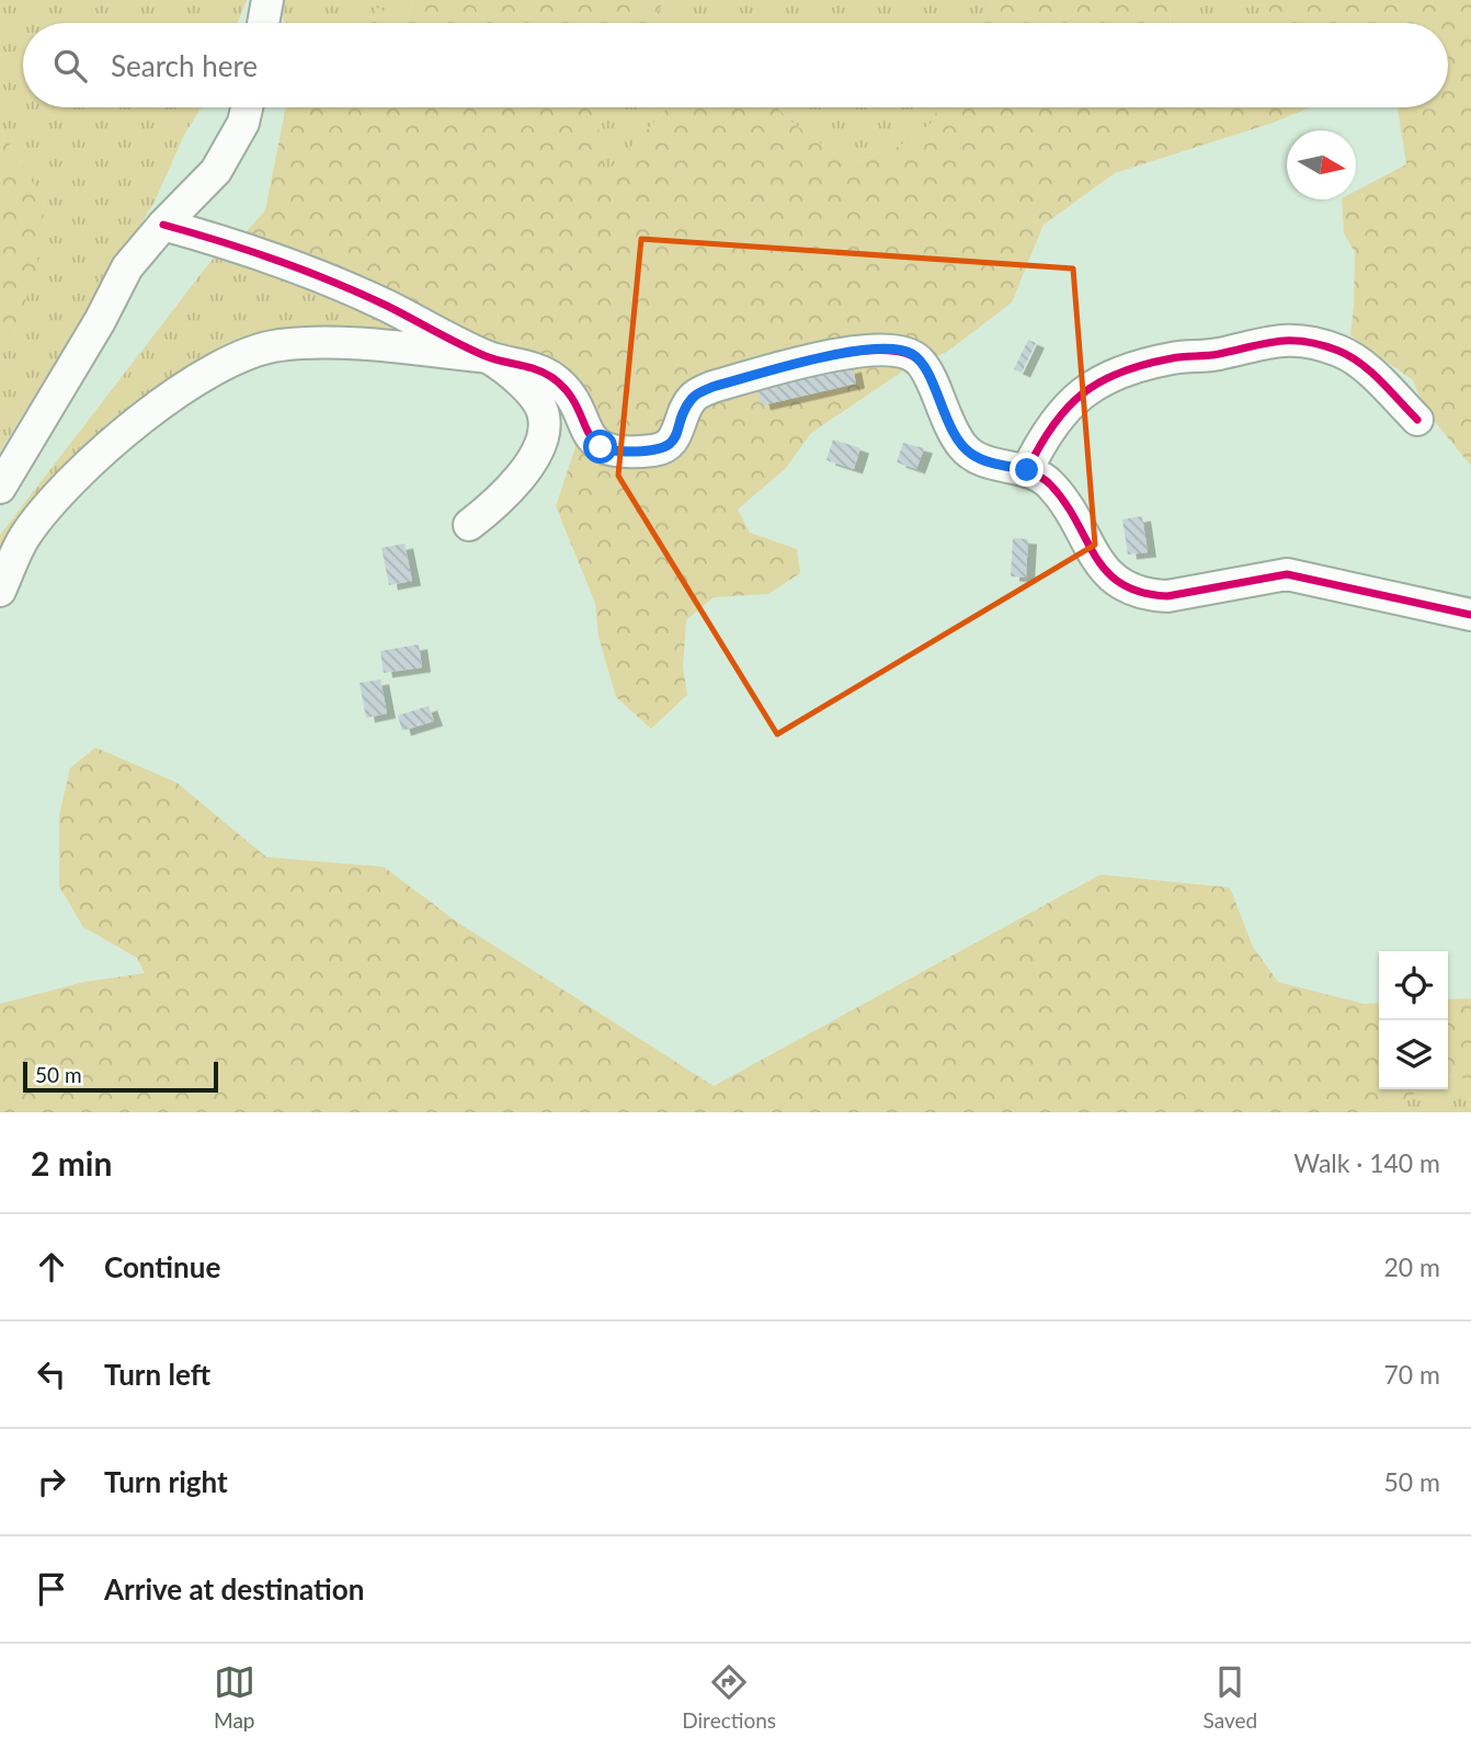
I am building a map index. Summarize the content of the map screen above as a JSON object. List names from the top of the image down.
{
  "scale_bar": "50 m",
  "north": "right",
  "page": {
    "search": "Search here",
    "scale": "50 m",
    "heading": ["2 min", "Walk · 140 m"],
    "list": [
      ["Continue", "20 m"],
      ["Turn left", "70 m"],
      ["Turn right", "50 m"],
      "Arrive at destination"
    ],
    "nav": ["Map", "Directions", "Saved"]
  }
}
